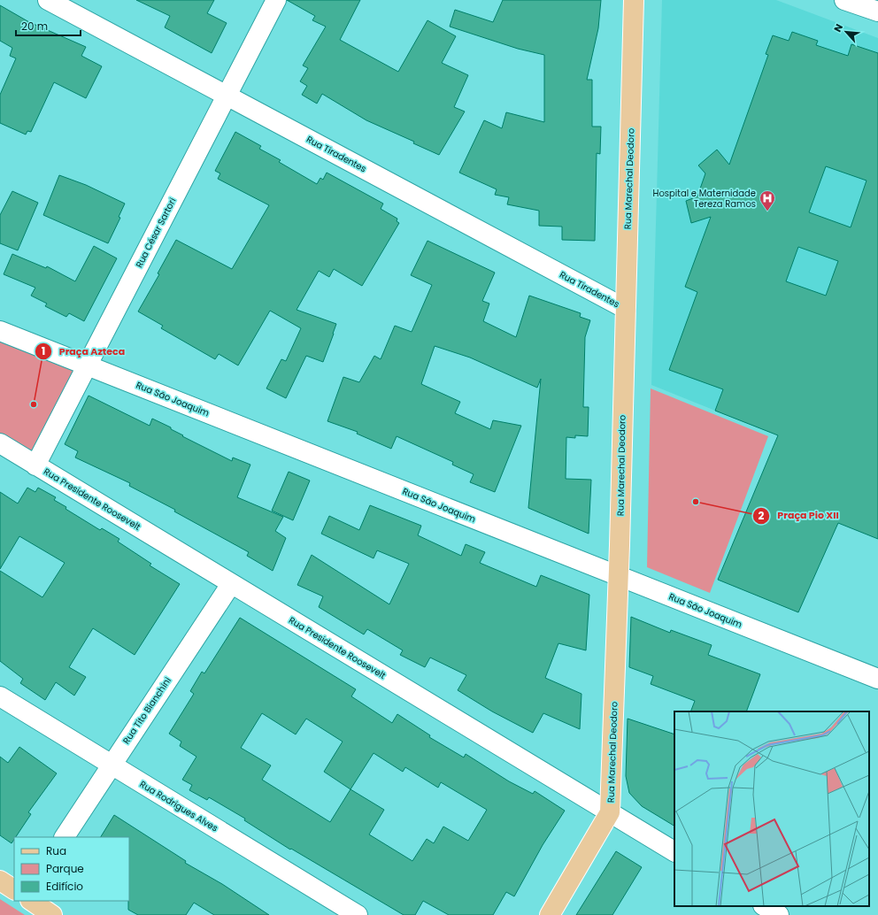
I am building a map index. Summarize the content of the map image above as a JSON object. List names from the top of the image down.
{
  "streets": {
    "main road": ["Rua Marechal Deodoro"],
    "street": [
      "Rua Tiradentes",
      "Rua César Sartori",
      "Rua São Joaquim",
      "Rua Presidente Roosevelt",
      "Rua Tito Bianchini",
      "Rua Rodrigues Alves"
    ]
  },
  "crossings": [
    ["Rua Tiradentes", "Rua Marechal Deodoro"],
    ["Rua Tiradentes", "Rua César Sartori"],
    ["Rua Marechal Deodoro", "Rua São Joaquim"],
    ["Rua Marechal Deodoro", "Rua Presidente Roosevelt"],
    ["Rua César Sartori", "Rua São Joaquim"],
    ["Rua César Sartori", "Rua Presidente Roosevelt"],
    ["Rua Presidente Roosevelt", "Rua Tito Bianchini"],
    ["Rua Tito Bianchini", "Rua Rodrigues Alves"]
  ],
  "places": {
    "hospital": ["Hospital e Maternidade Tereza Ramos"],
    "other": ["Praça Azteca", "Praça Pio XII"]
  },
  "legend": ["Rua", "Parque", "Edifício"],
  "scale_bar": "20 m",
  "north": "top left"
}
